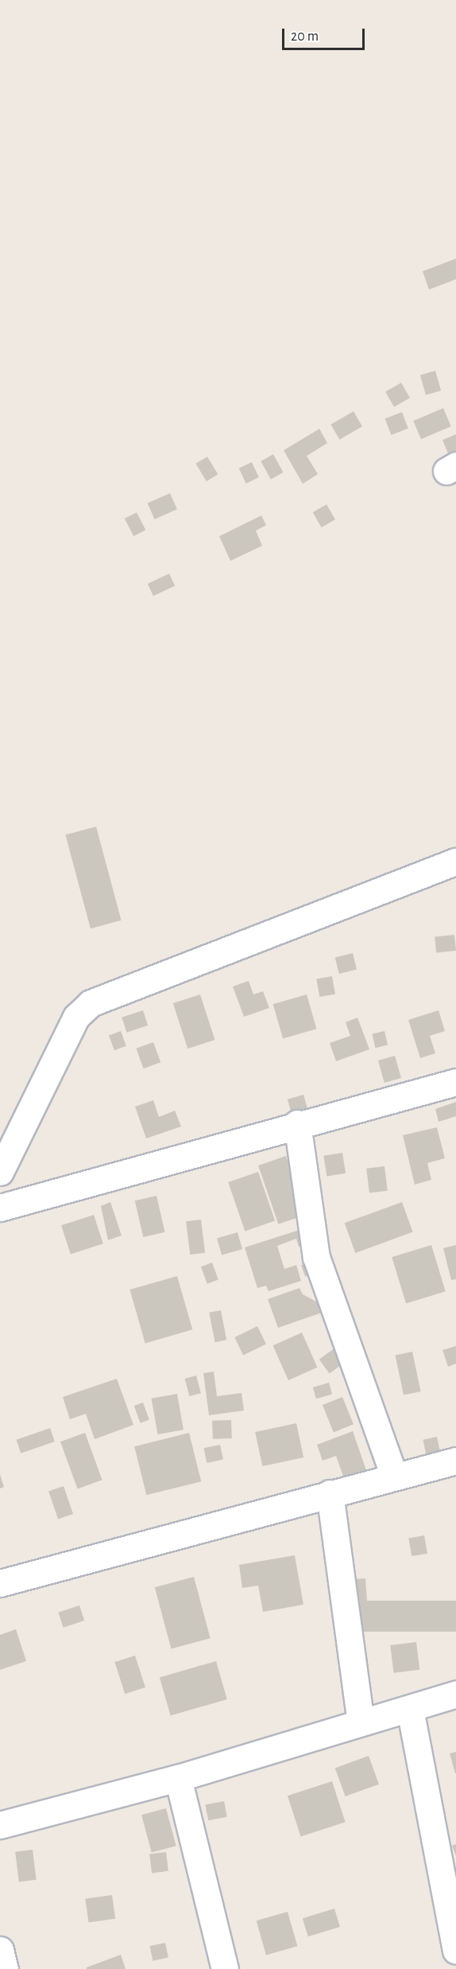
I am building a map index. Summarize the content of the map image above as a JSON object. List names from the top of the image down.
{
  "scale_bar": "20 m"
}
